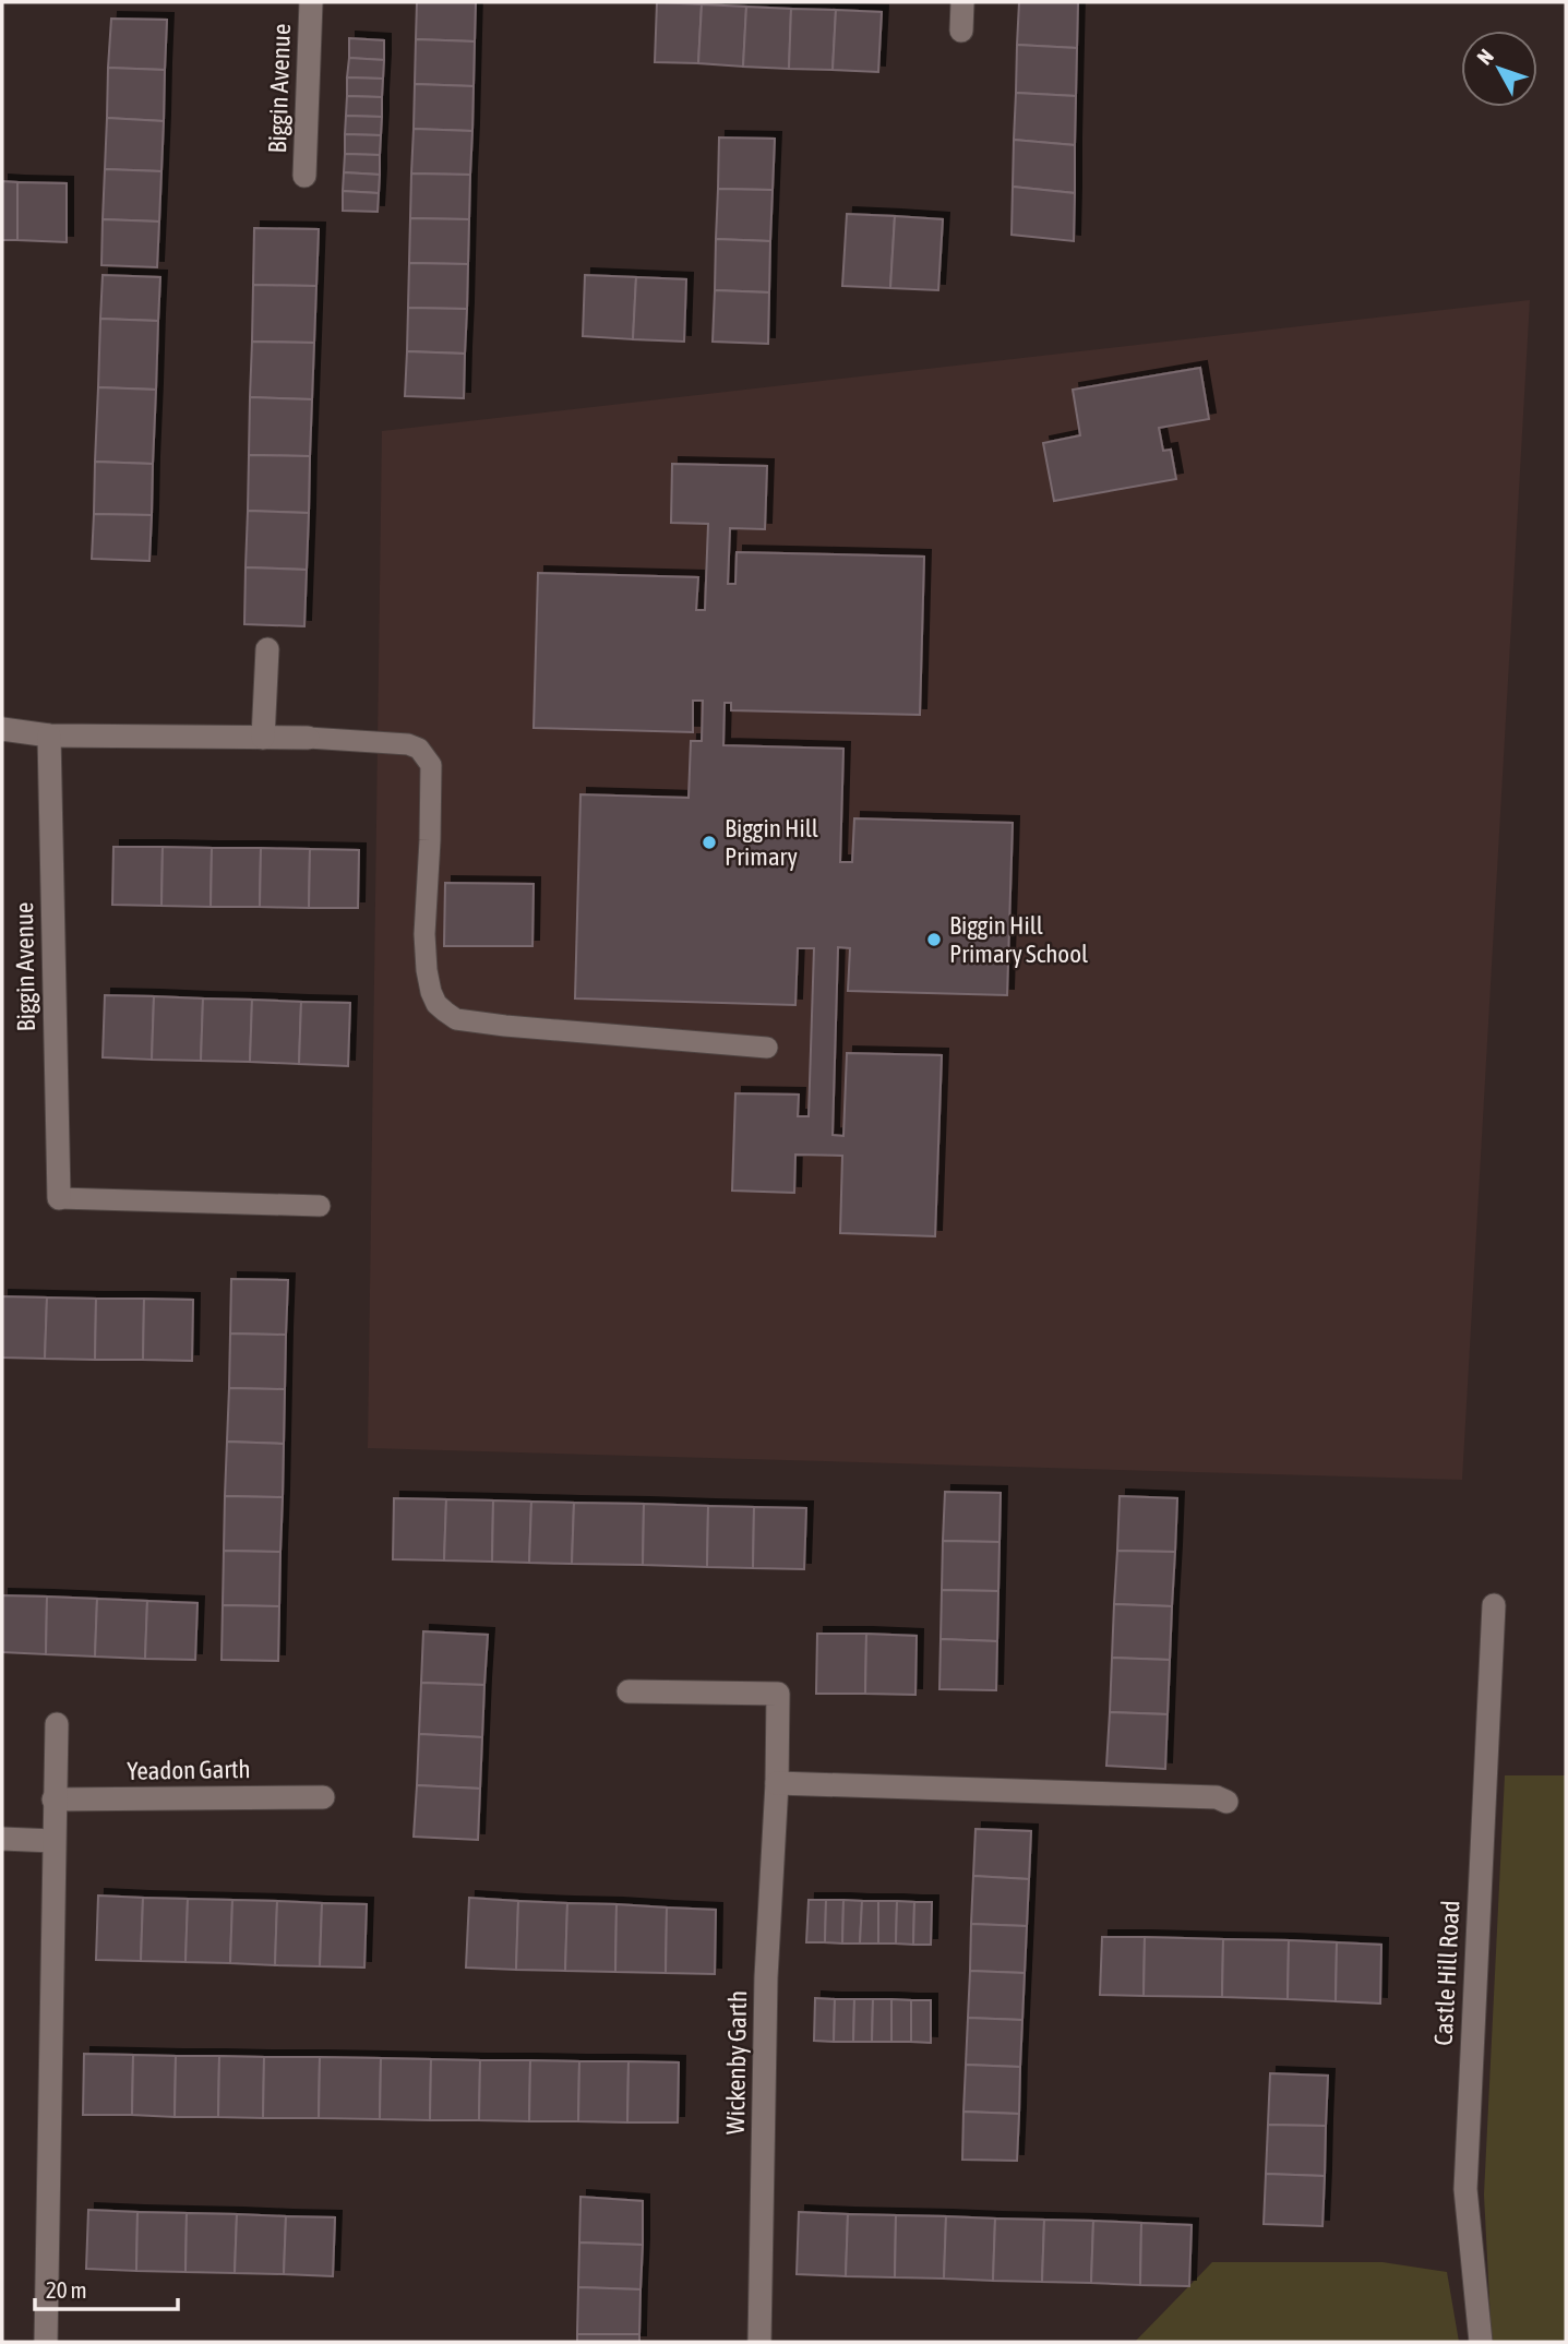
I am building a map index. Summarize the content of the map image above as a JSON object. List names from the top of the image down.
{
  "streets": {
    "street": [
      "Biggin Avenue",
      "Yeadon Garth",
      "Castle Hill Road",
      "Wickenby Garth"
    ]
  },
  "places": ["Biggin Hill Primary", "Biggin Hill Primary School"],
  "scale_bar": "20 m",
  "north": "top left"
}
